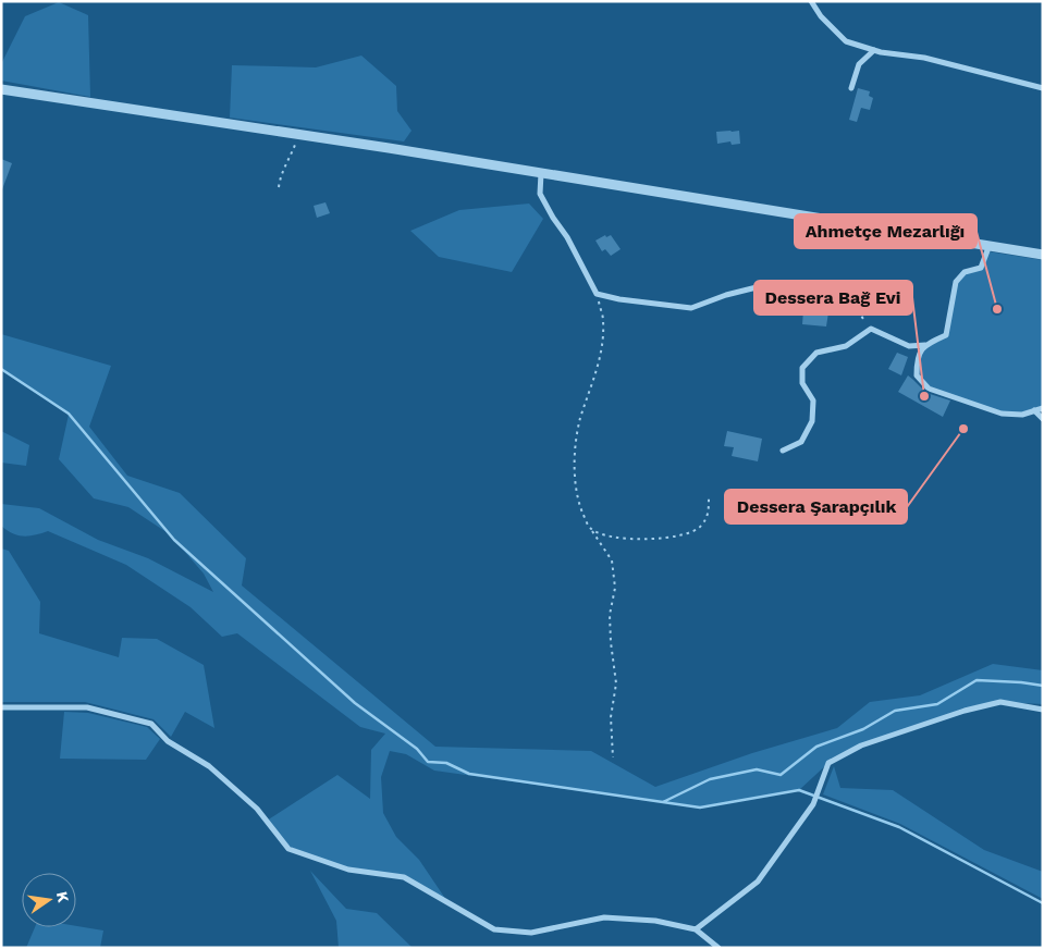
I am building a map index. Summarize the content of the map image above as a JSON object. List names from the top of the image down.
{
  "places": ["Ahmetçe Mezarlığı", "Dessera Bağ Evi", "Dessera Şarapçılık"],
  "north": "right"
}
